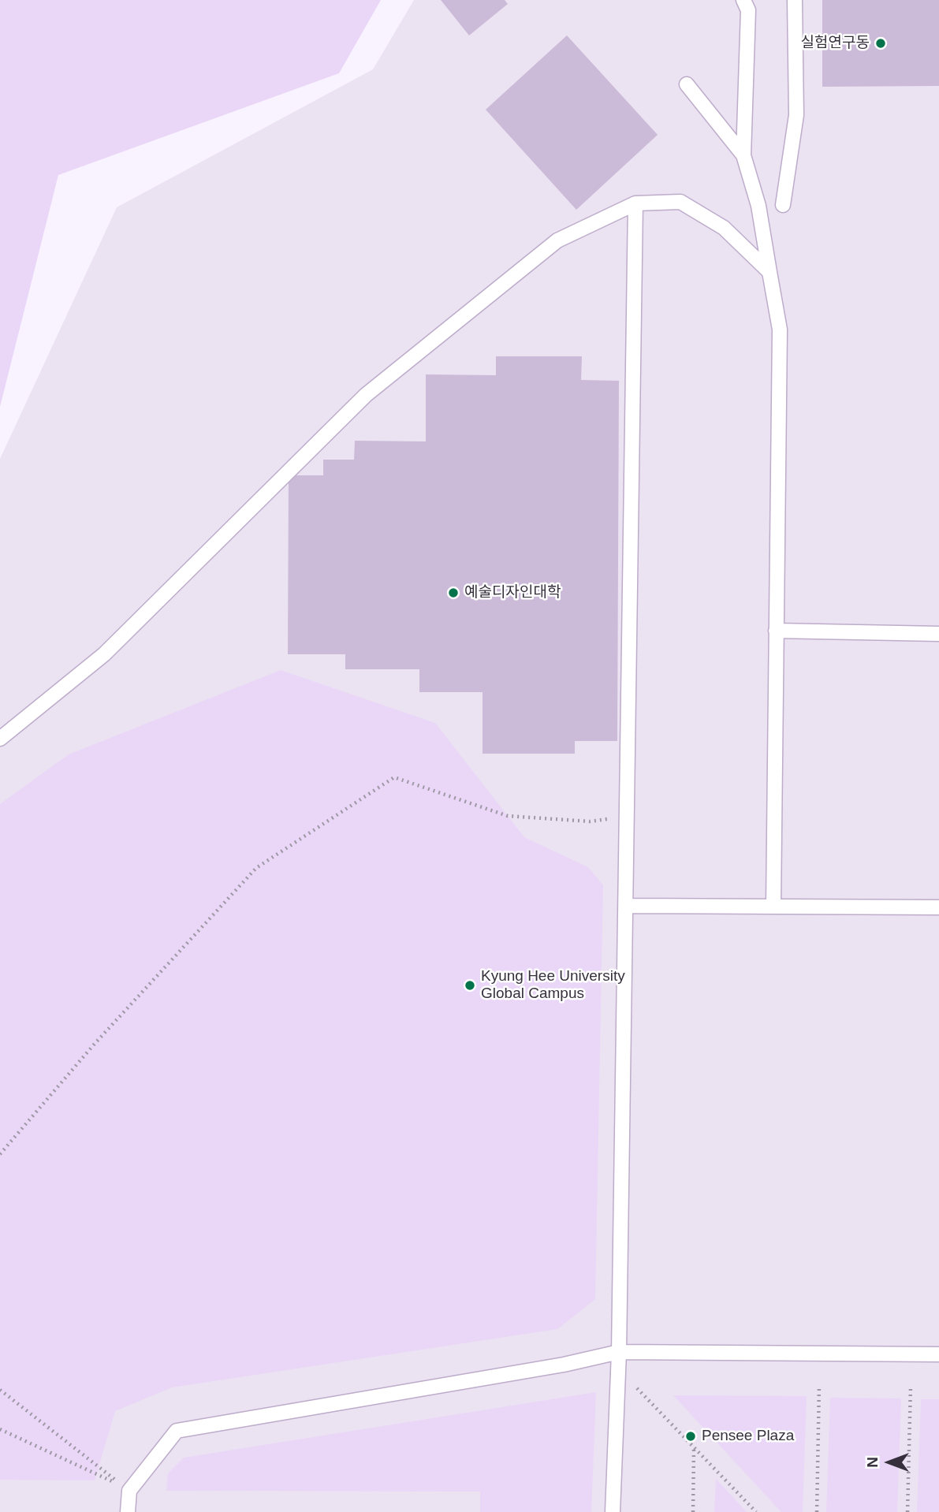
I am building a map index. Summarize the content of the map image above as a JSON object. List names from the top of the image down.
{
  "places": [
    "실험연구동",
    "예술디자인대학",
    "Kyung Hee University Global Campus",
    "Pensee Plaza"
  ],
  "north": "left"
}
